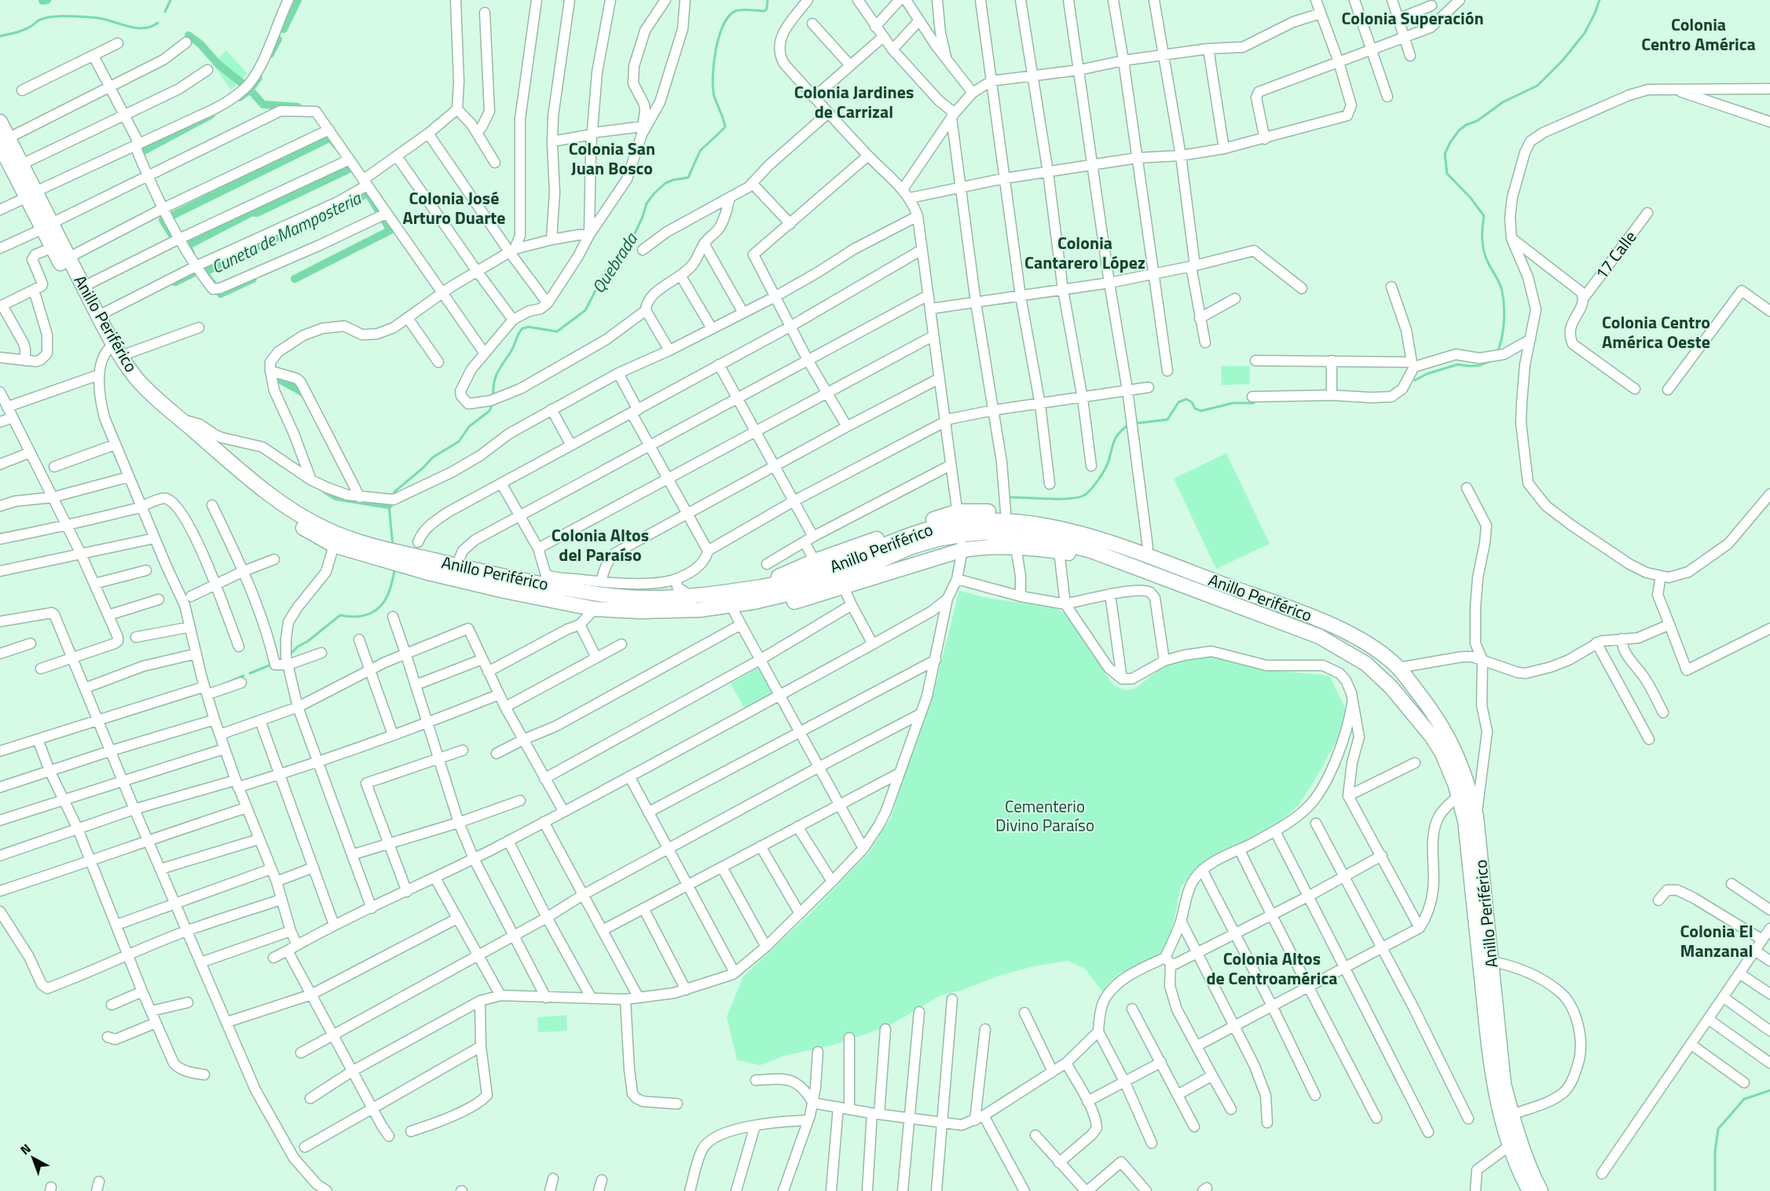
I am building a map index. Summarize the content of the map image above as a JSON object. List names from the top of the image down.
{
  "streets": {
    "highway": ["Anillo Periférico"],
    "street": ["17 Calle"]
  },
  "districts": [
    "Colonia Superación",
    "Colonia Centro América",
    "Colonia Jardines de Carrizal",
    "Colonia San Juan Bosco",
    "Colonia José Arturo Duarte",
    "Colonia Cantarero López",
    "Colonia Centro América Oeste",
    "Colonia Altos del Paraíso",
    "Colonia El Manzanal",
    "Colonia Altos de Centroamérica"
  ],
  "water": ["Cuneta de Mamposteria", "Quebrada"],
  "parks": ["Cementerio Divino Paraíso"],
  "north": "top left"
}
